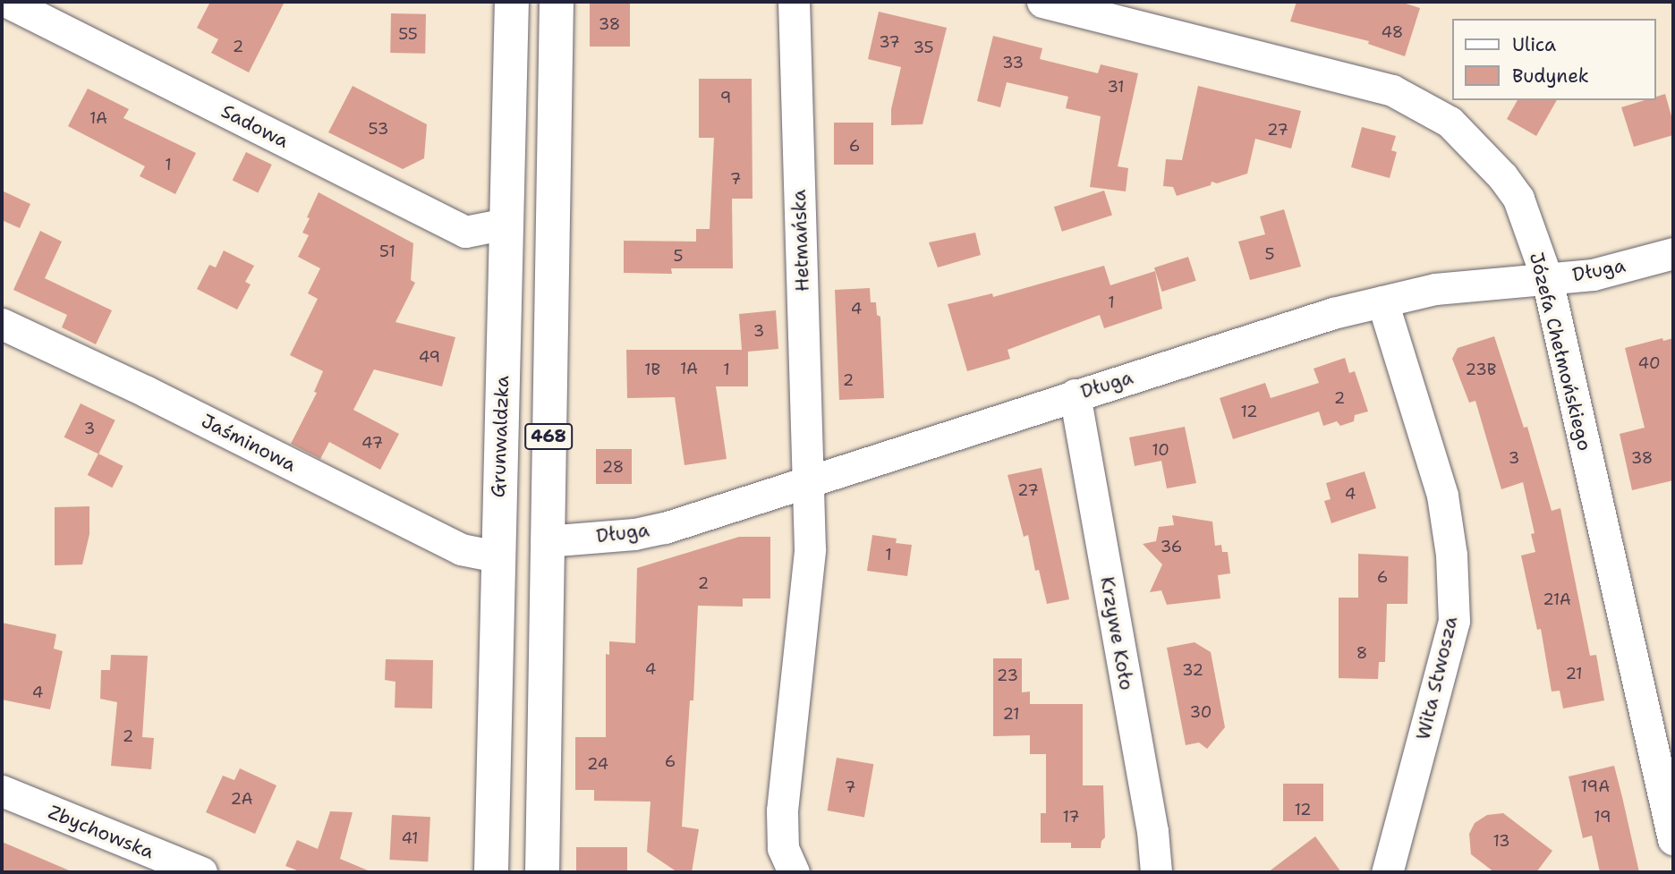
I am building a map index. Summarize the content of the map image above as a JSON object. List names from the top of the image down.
{
  "streets": {
    "main road": ["Grunwaldzka", "468"],
    "street": [
      "Sadowa",
      "Hetmańska",
      "Długa",
      "Józefa Chełmońskiego",
      "Jaśminowa",
      "Krzywe Koło",
      "Wita Stwosza",
      "Zbychowska"
    ]
  },
  "crossings": [
    ["Sadowa", "Grunwaldzka"],
    ["Hetmańska", "Długa"],
    ["Długa", "Józefa Chełmońskiego"],
    ["Długa", "468"],
    ["Długa", "Krzywe Koło"],
    ["Długa", "Wita Stwosza"],
    ["Grunwaldzka", "Jaśminowa"]
  ],
  "house_numbers": [
    "38",
    "48",
    "55",
    "37",
    "2",
    "35",
    "33",
    "31",
    "9",
    "1A",
    "53",
    "27",
    "6",
    "1",
    "7",
    "51",
    "5",
    "5",
    "1",
    "4",
    "3",
    "49",
    "40",
    "1A",
    "1B",
    "1",
    "23B",
    "2",
    "2",
    "12",
    "3",
    "47",
    "10",
    "3",
    "38",
    "28",
    "27",
    "4",
    "36",
    "1",
    "6",
    "2",
    "21A",
    "8",
    "4",
    "32",
    "21",
    "23",
    "4",
    "30",
    "21",
    "2",
    "6",
    "24",
    "19A",
    "7",
    "2A",
    "12",
    "17",
    "19",
    "41",
    "13"
  ],
  "legend": ["Ulica", "Budynek"]
}
